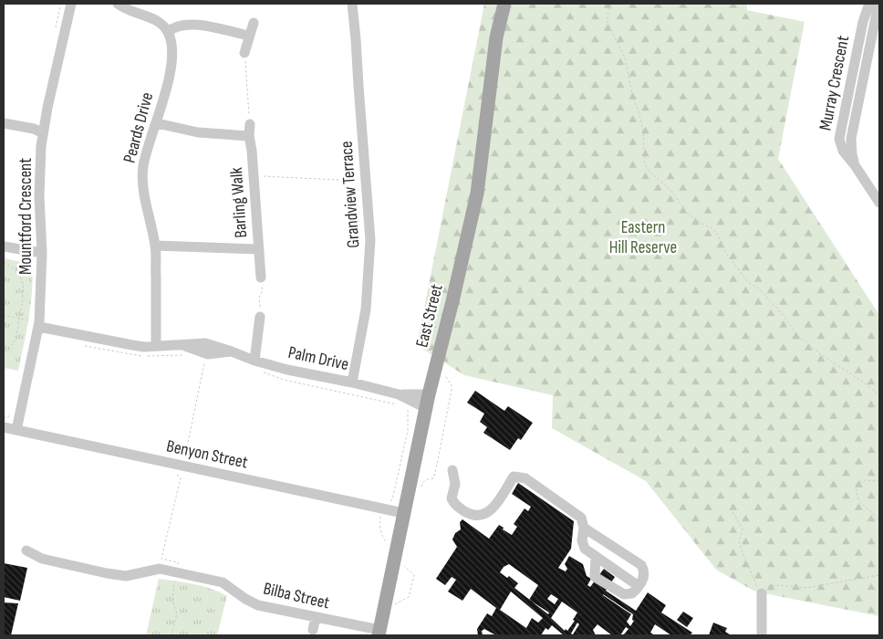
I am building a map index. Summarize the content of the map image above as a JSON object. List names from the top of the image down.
{
  "streets": {
    "main road": ["East Street"],
    "street": [
      "Murray Crescent",
      "Peards Drive",
      "Grandview Terrace",
      "Barling Walk",
      "Mountford Crescent",
      "Palm Drive",
      "Benyon Street",
      "Bilba Street"
    ]
  },
  "crossings": [
    ["Peards Drive", "Palm Drive"],
    ["Grandview Terrace", "Palm Drive"],
    ["Mountford Crescent", "Palm Drive"],
    ["Mountford Crescent", "Benyon Street"],
    ["East Street", "Palm Drive"],
    ["East Street", "Benyon Street"],
    ["East Street", "Bilba Street"]
  ],
  "parks": ["Eastern Hill Reserve"]
}
